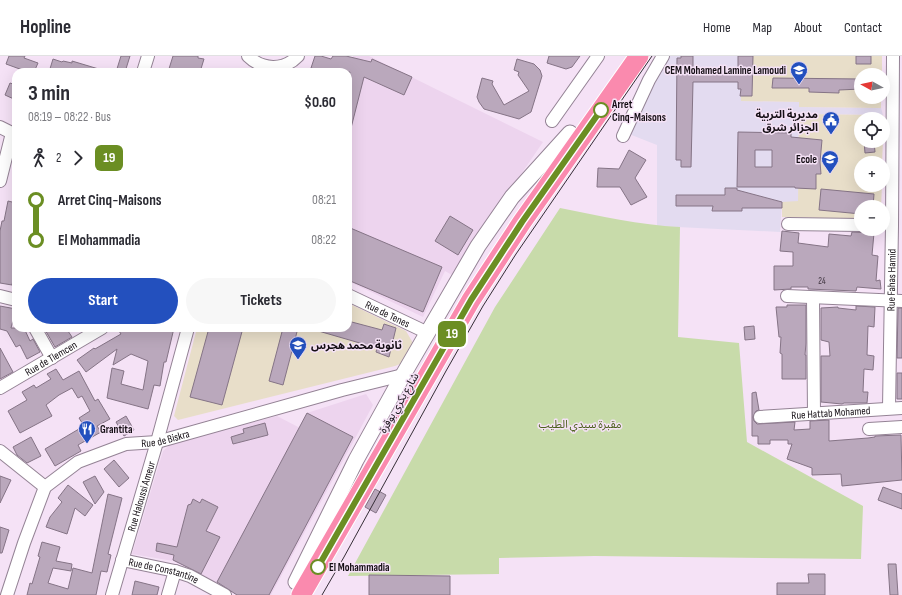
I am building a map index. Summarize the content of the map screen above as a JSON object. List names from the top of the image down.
{
  "streets": {
    "highway": ["شارع بكري بوقرة"],
    "street": [
      "Rue Fahas Hamid",
      "Rue de Tenes",
      "Rue de Tlemcen",
      "Rue Hattab Mohamed",
      "Rue de Biskra",
      "Rue Haloussi Ameur",
      "Rue de Constantine"
    ]
  },
  "crossings": [
    ["Rue Fahas Hamid", "Rue Hattab Mohamed"],
    ["Rue de Biskra", "Rue Haloussi Ameur"],
    ["Rue Haloussi Ameur", "Rue de Constantine"]
  ],
  "parks": ["مقبرة سيدي الطيب"],
  "places": {
    "school or university": ["CEM Mohamed Lamine Lamoudi", "Ecole", "ثانوية محمد هجرس"],
    "other": ["Arret Cinq-Maisons", "El Mohammadia"],
    "public building": ["مديرية التربية الجزائر شرق"],
    "restaurant": ["Grantita"]
  },
  "lines": ["bus line 19"],
  "house_numbers": ["24"],
  "north": "left",
  "page": {
    "header": "Hopline",
    "nav": [
      "Home",
      "Map",
      "About",
      "Contact"
    ],
    "on_map": "19",
    "map_buttons": ["+", "−"],
    "heading": ["3 min", "08:19 – 08:22 · Bus", "$0.60"],
    "legs": ["2", "19"],
    "list": [
      {
        "name": "Arret Cinq-Maisons",
        "value": "08:21"
      },
      {
        "name": "El Mohammadia",
        "value": "08:22"
      }
    ],
    "buttons": ["Start", "Tickets"]
  }
}
